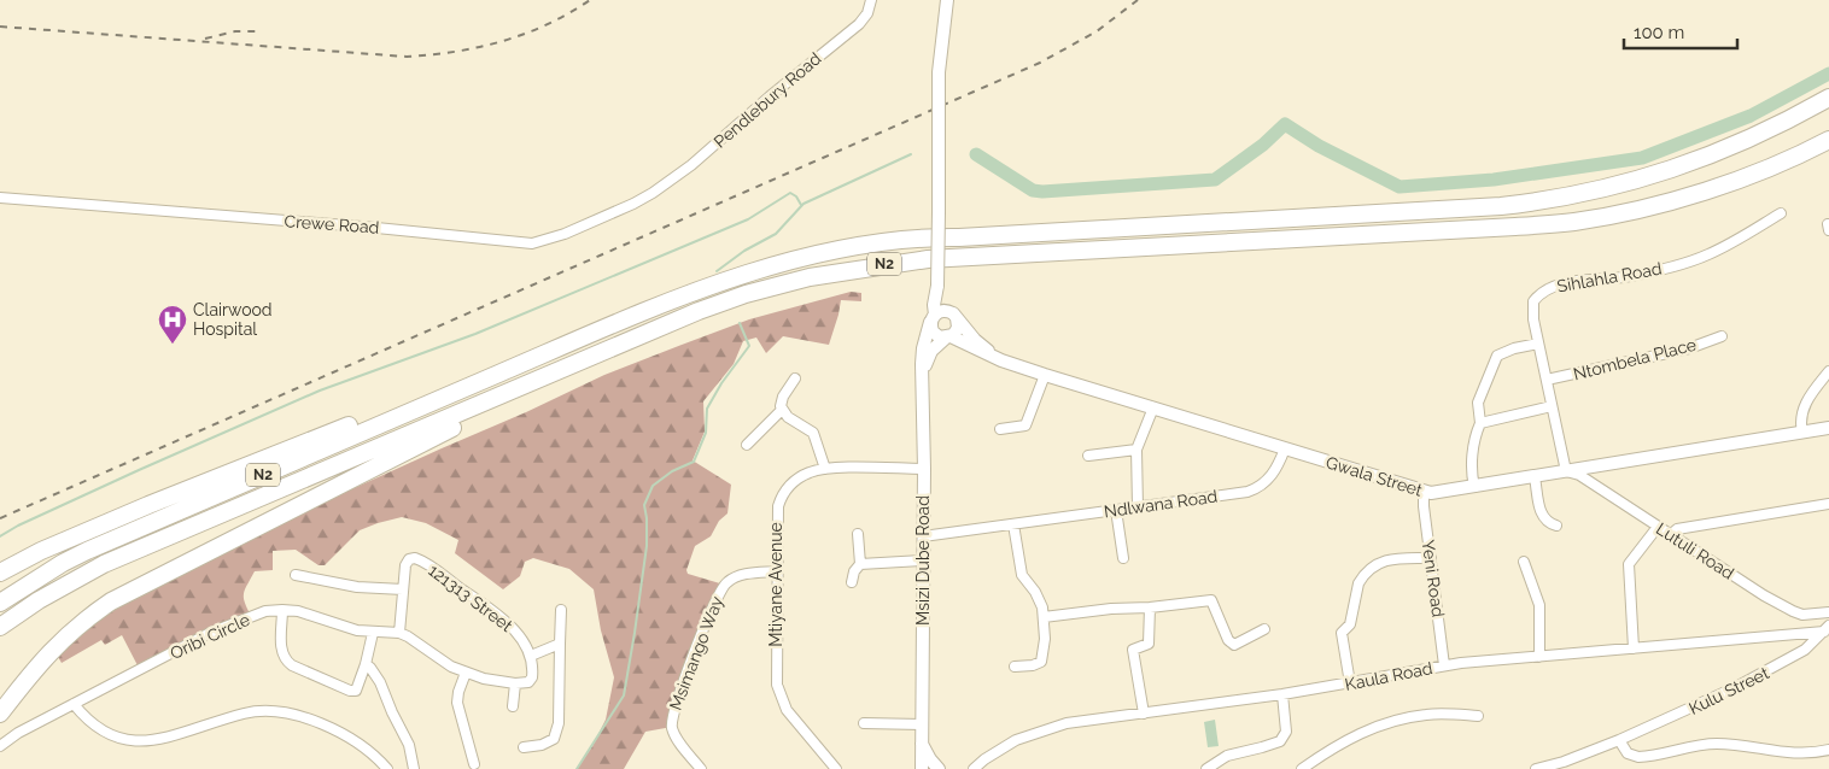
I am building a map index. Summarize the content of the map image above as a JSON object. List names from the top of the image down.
{
  "streets": {
    "highway": ["N2"],
    "street": [
      "Pendlebury Road",
      "Crewe Road",
      "Sihlahla Road",
      "Ntombela Place",
      "Gwala Street",
      "Ndlwana Road",
      "Lutuli Road",
      "Msizi Dube Road",
      "Yeni Road",
      "Mtiyane Avenue",
      "121313 Street",
      "Oribi Circle",
      "Msimango Way",
      "Kaula Road",
      "Kulu Street"
    ]
  },
  "crossings": [
    ["Pendlebury Road", "Crewe Road"],
    ["Sihlahla Road", "Ntombela Place"],
    ["Sihlahla Road", "Gwala Street"],
    ["Sihlahla Road", "Lutuli Road"],
    ["Gwala Street", "Ndlwana Road"],
    ["Gwala Street", "Lutuli Road"],
    ["Gwala Street", "Msizi Dube Road"],
    ["Gwala Street", "Yeni Road"],
    ["Ndlwana Road", "Msizi Dube Road"],
    ["Msizi Dube Road", "Mtiyane Avenue"],
    ["Yeni Road", "Kaula Road"],
    ["Mtiyane Avenue", "Msimango Way"],
    ["121313 Street", "Oribi Circle"],
    ["Kaula Road", "Kulu Street"]
  ],
  "places": {
    "hospital": ["Clairwood Hospital"]
  },
  "scale_bar": "100 m"
}
